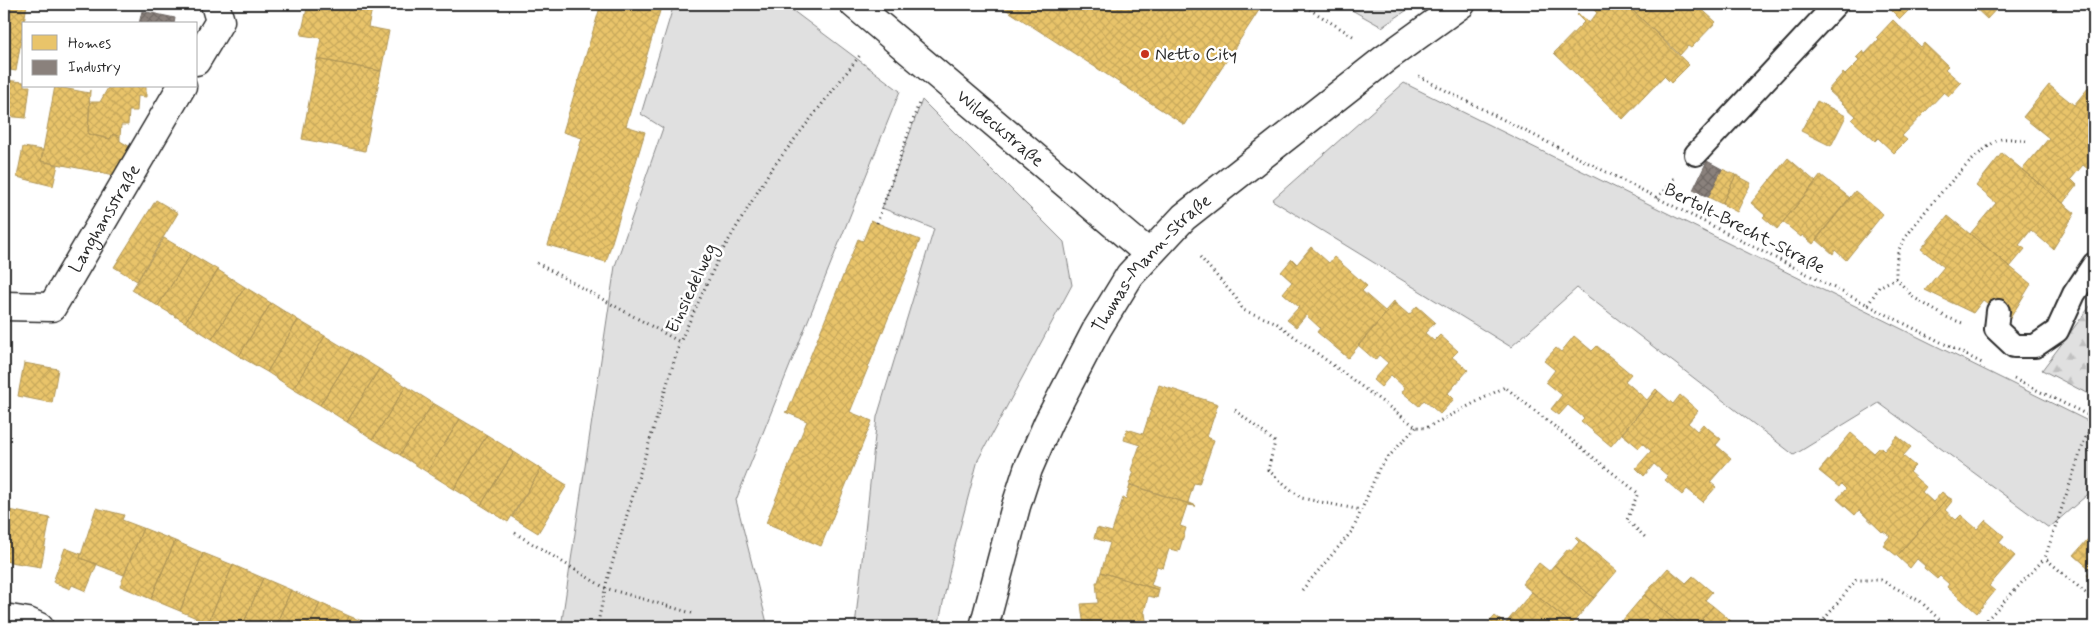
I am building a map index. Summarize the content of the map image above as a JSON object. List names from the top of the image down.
{
  "streets": {
    "street": ["Wildeckstraße", "Langhansstraße", "Thomas-Mann-Straße"],
    "path": ["Bertolt-Brecht-Straße", "Einsiedelweg"]
  },
  "crossings": [
    ["Wildeckstraße", "Thomas-Mann-Straße"],
    ["Bertolt-Brecht-Straße", "Thomas-Mann-Straße"]
  ],
  "places": ["Netto City"],
  "legend": ["Homes", "Industry"]
}
